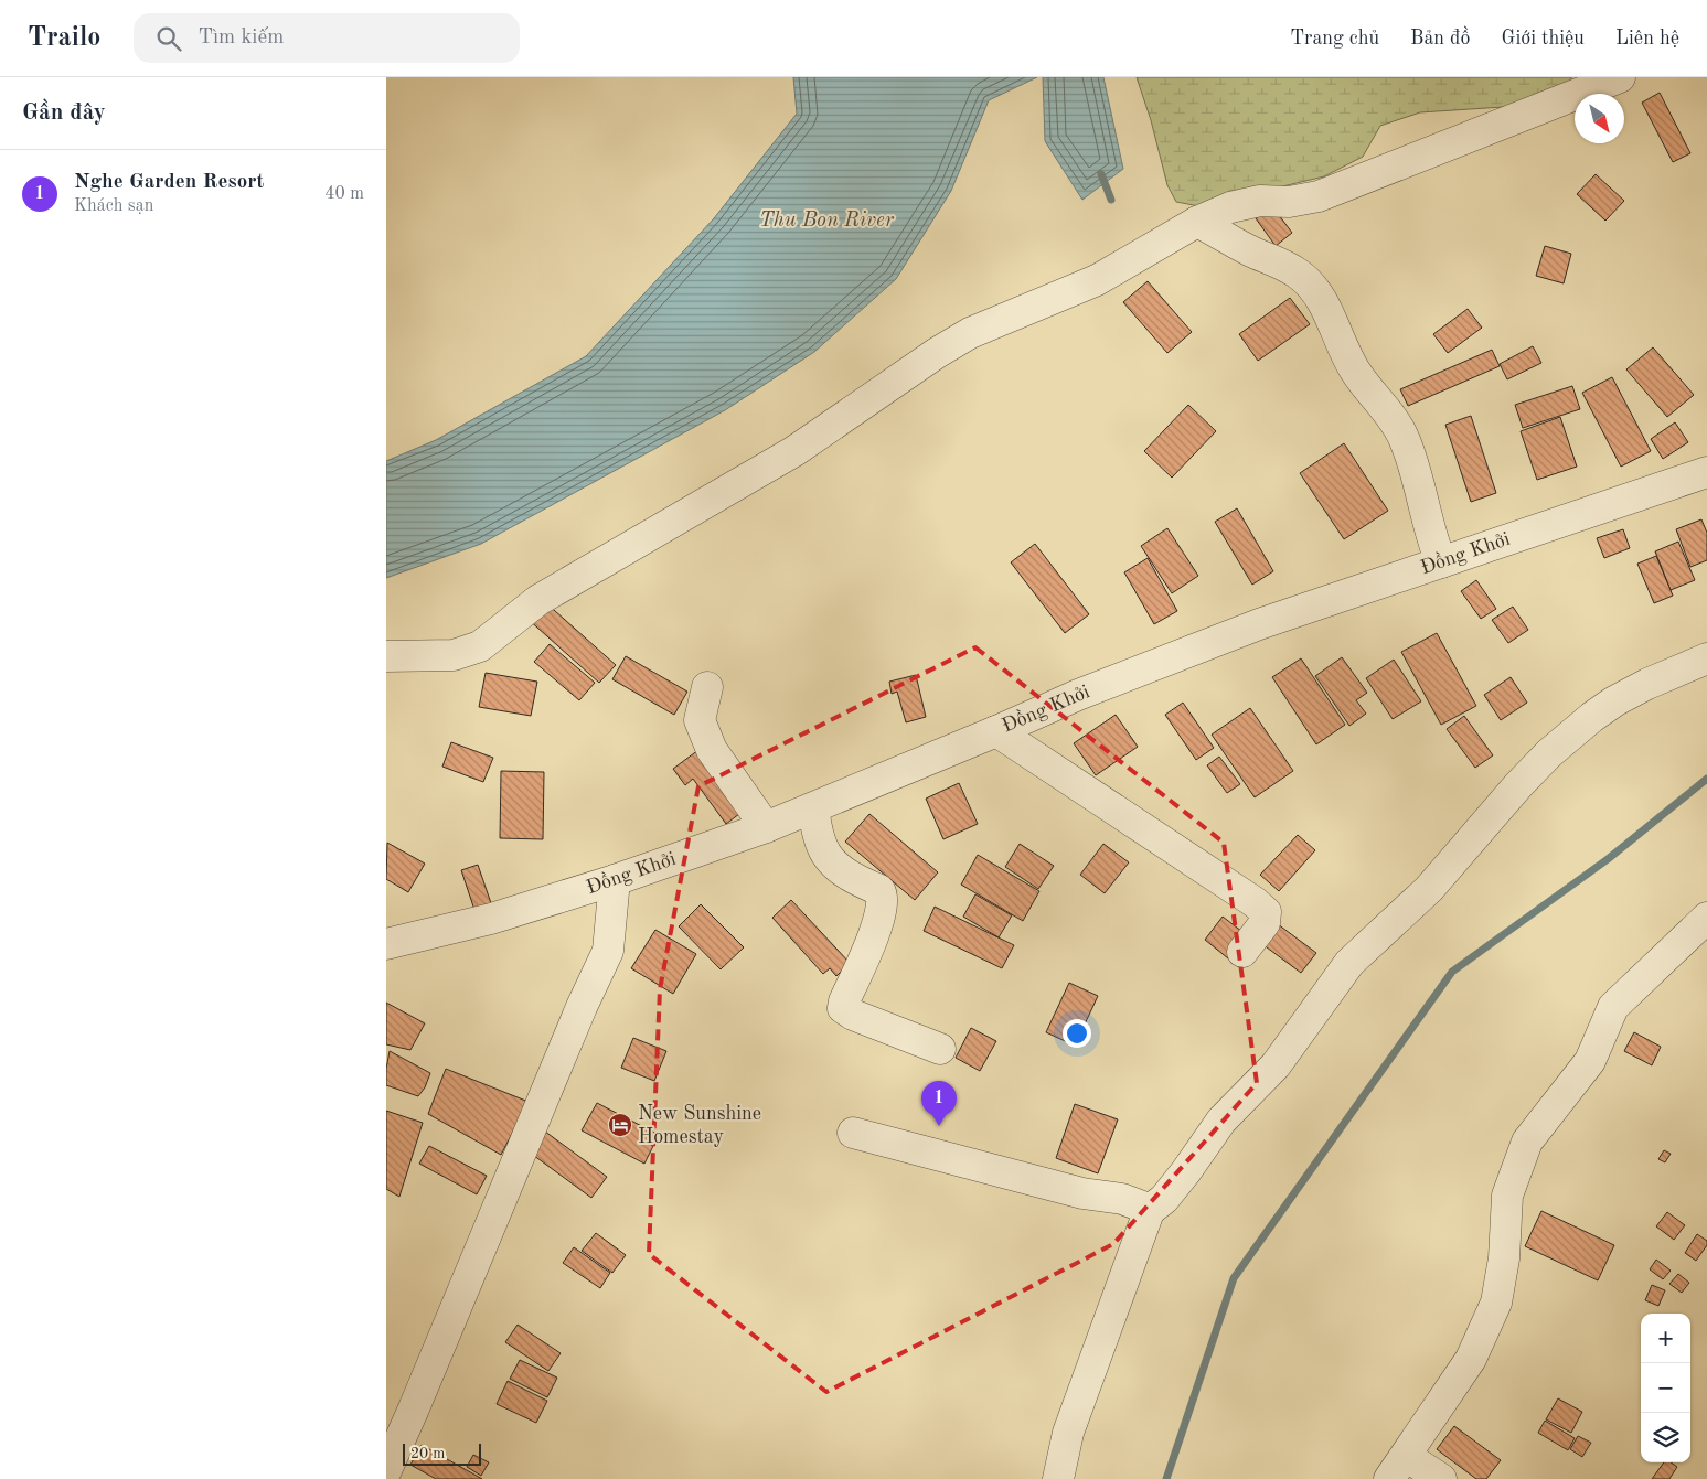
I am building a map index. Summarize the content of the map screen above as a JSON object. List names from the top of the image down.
{
  "streets": {
    "street": ["Đồng Khởi"]
  },
  "water": ["Thu Bon River"],
  "places": {
    "hotel": ["New Sunshine Homestay"]
  },
  "scale_bar": "20 m",
  "north": "bottom right",
  "page": {
    "header": "Trailo",
    "search": "Tìm kiếm",
    "nav": [
      "Trang chủ",
      "Bản đồ",
      "Giới thiệu",
      "Liên hệ"
    ],
    "heading": "Gần đây",
    "list": [
      {
        "mark": "1",
        "name": "Nghe Garden Resort",
        "note": "Khách sạn",
        "value": "40 m"
      }
    ],
    "pins": "1",
    "map_buttons": ["+", "−"],
    "scale": "20 m"
  }
}
